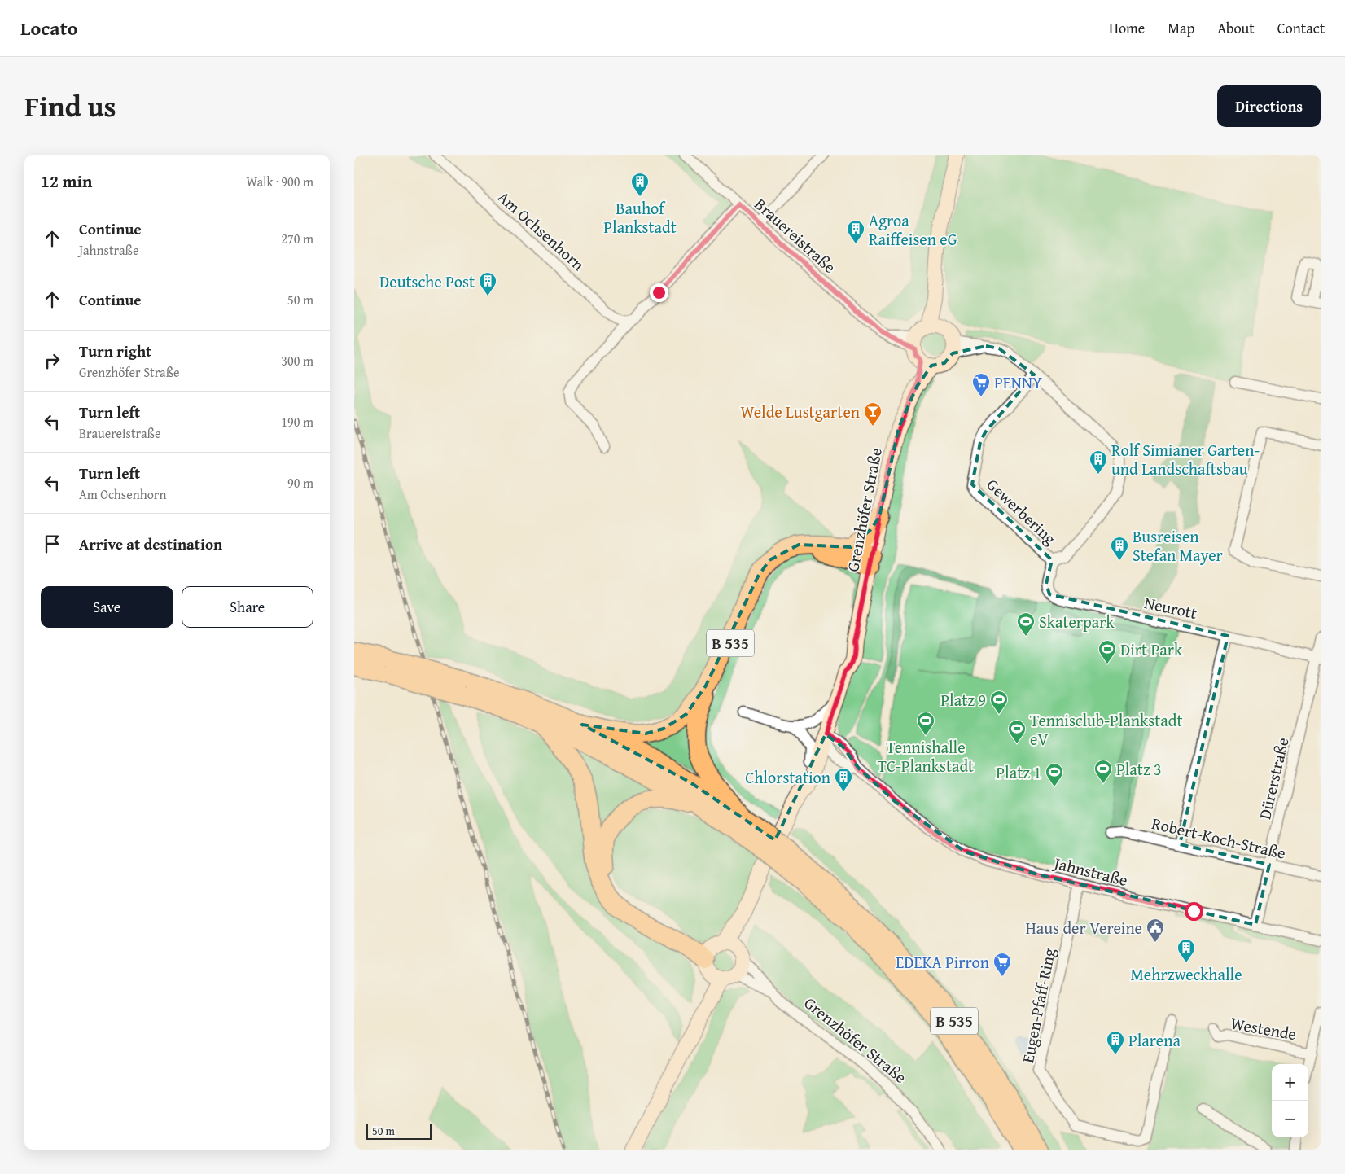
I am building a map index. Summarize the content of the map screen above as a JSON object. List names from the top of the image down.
{
  "streets": {
    "highway": ["B 535"],
    "street": [
      "Am Ochsenhorn",
      "Brauereistraße",
      "Grenzhöfer Straße",
      "Gewerbering",
      "Neurott",
      "Dürerstraße",
      "Robert-Koch-Straße",
      "Jahnstraße",
      "Eugen-Pfaff-Ring",
      "Westende"
    ]
  },
  "crossings": [
    ["Brauereistraße", "Grenzhöfer Straße"],
    ["Grenzhöfer Straße", "B 535"],
    ["Gewerbering", "Neurott"],
    ["Neurott", "Dürerstraße"],
    ["Dürerstraße", "Robert-Koch-Straße"],
    ["Dürerstraße", "Jahnstraße"],
    ["Jahnstraße", "Eugen-Pfaff-Ring"]
  ],
  "places": {
    "building": [
      "Bauhof Plankstadt",
      "Agroa Raiffeisen eG",
      "Deutsche Post",
      "Rolf Simianer Garten- und Landschaftsbau",
      "Busreisen Stefan Mayer",
      "Chlorstation",
      "Mehrzweckhalle",
      "Plarena"
    ],
    "supermarket": ["PENNY", "EDEKA Pirron"],
    "bar": ["Welde Lustgarten"],
    "sports": [
      "Skaterpark",
      "Dirt Park",
      "Platz 9",
      "Tennishalle TC-Plankstadt",
      "Tennisclub-Plankstadt eV",
      "Platz 3",
      "Platz 1"
    ],
    "public building": ["Haus der Vereine"]
  },
  "scale_bar": "50 m",
  "page": {
    "header": "Locato",
    "nav": [
      "Home",
      "Map",
      "About",
      "Contact"
    ],
    "title": "Find us",
    "buttons": [
      "Directions",
      ["Save", "Share"]
    ],
    "heading": ["12 min", "Walk · 900 m"],
    "list": [
      ["Continue", "Jahnstraße", "270 m"],
      ["Continue", "50 m"],
      ["Turn right", "Grenzhöfer Straße", "300 m"],
      ["Turn left", "Brauereistraße", "190 m"],
      ["Turn left", "Am Ochsenhorn", "90 m"],
      "Arrive at destination"
    ],
    "map_buttons": ["+", "−"],
    "scale": "50 m"
  }
}
